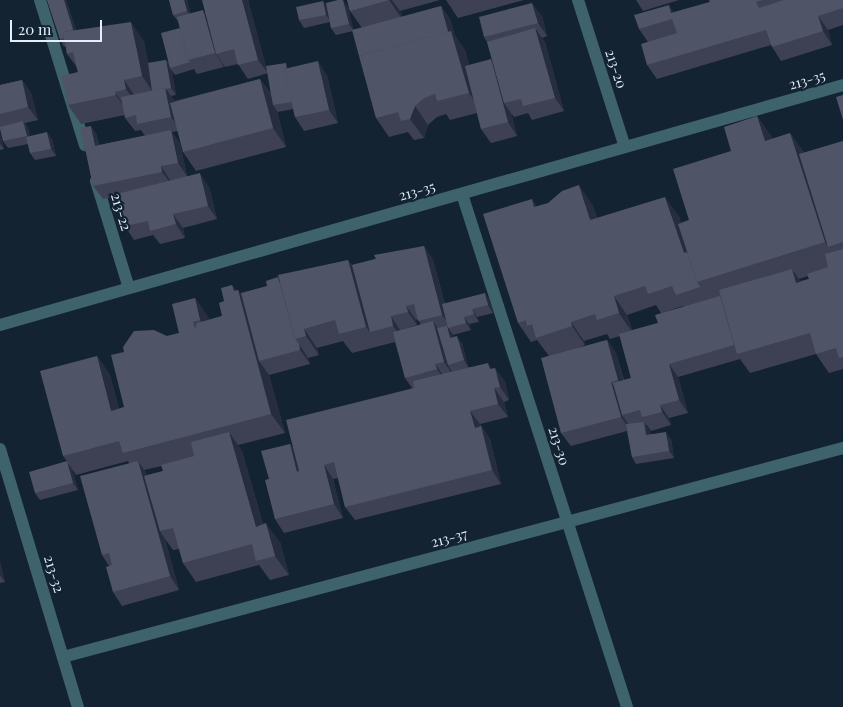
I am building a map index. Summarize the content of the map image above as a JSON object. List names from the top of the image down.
{
  "streets": {
    "street": [
      "213-20",
      "213-35",
      "213-22",
      "213-30",
      "213-37",
      "213-32"
    ]
  },
  "crossings": [
    ["213-20", "213-35"],
    ["213-35", "213-22"],
    ["213-35", "213-30"],
    ["213-30", "213-37"],
    ["213-37", "213-32"]
  ],
  "scale_bar": "20 m"
}
